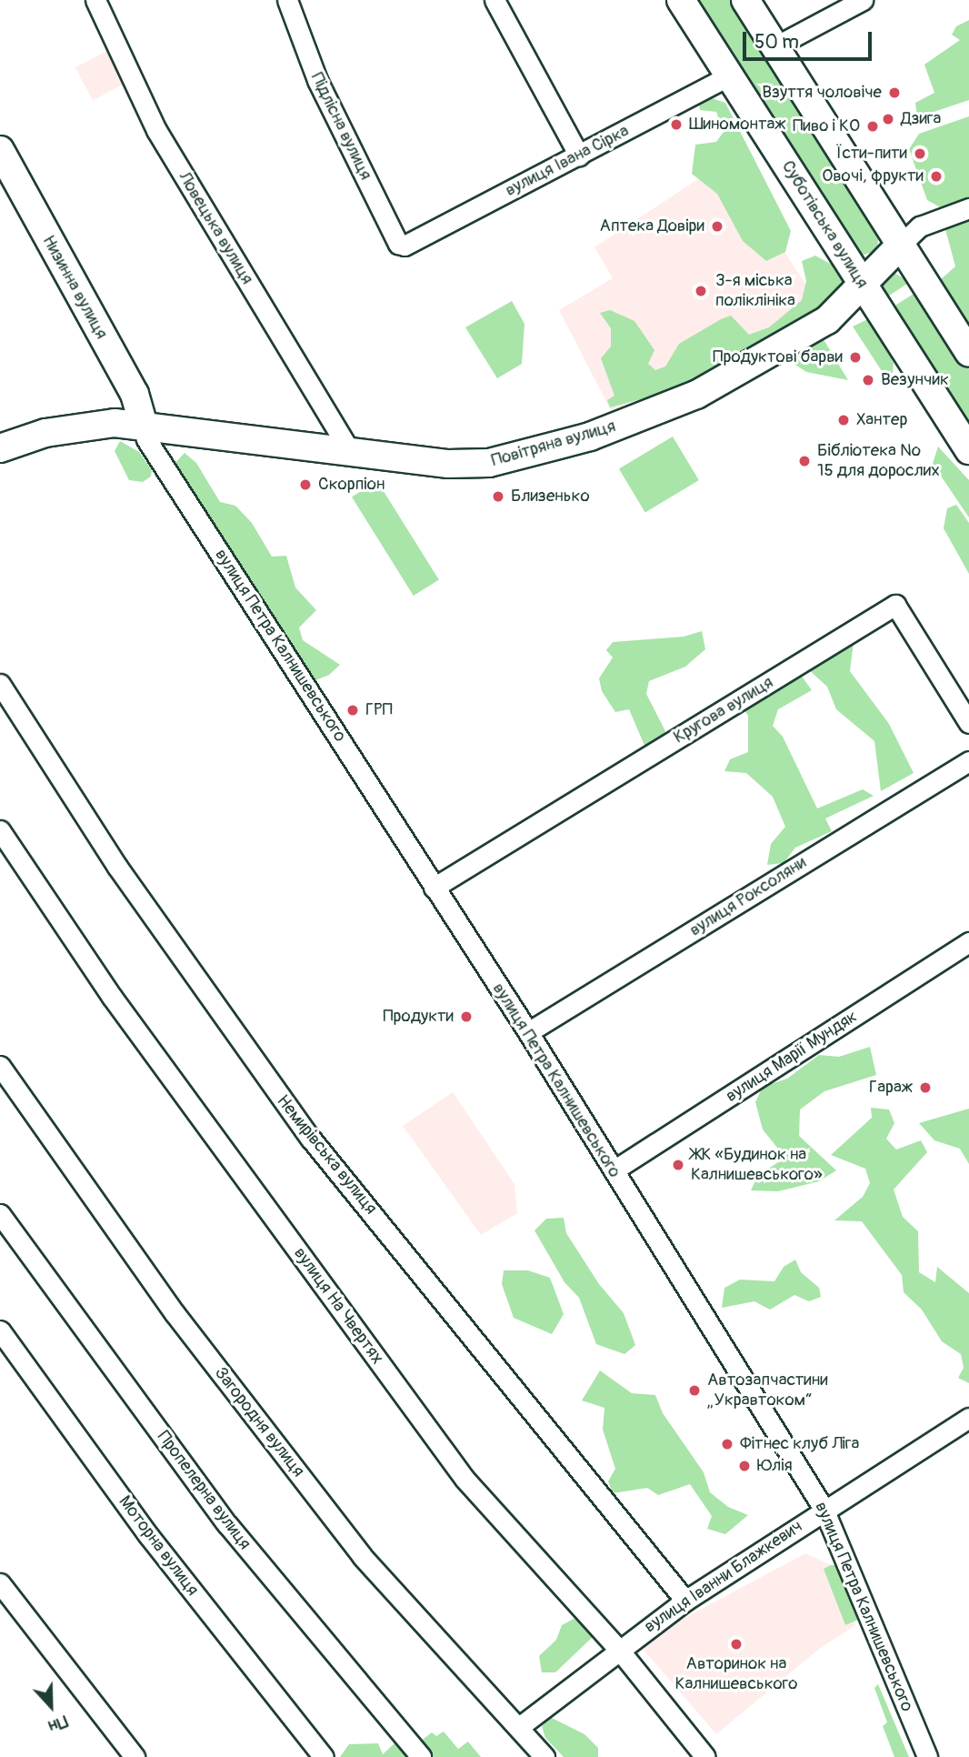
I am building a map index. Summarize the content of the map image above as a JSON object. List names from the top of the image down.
{
  "streets": {
    "street": [
      "Підлісна вулиця",
      "вулиця Івана Сірка",
      "Суботівська вулиця",
      "Ловецька вулиця",
      "Низинна вулиця",
      "Повітряна вулиця",
      "вулиця Петра Калнишевського",
      "Кругова вулиця",
      "вулиця Роксоляни",
      "вулиця Марії Мундяк",
      "Немирівська вулиця",
      "вулиця На Чвертях",
      "Загородня вулиця",
      "Пропелерна вулиця",
      "Моторна вулиця",
      "вулиця Іванни Блажкевич"
    ]
  },
  "crossings": [
    ["Підлісна вулиця", "вулиця Івана Сірка"],
    ["вулиця Івана Сірка", "Суботівська вулиця"],
    ["Суботівська вулиця", "Повітряна вулиця"],
    ["Ловецька вулиця", "Повітряна вулиця"],
    ["Низинна вулиця", "Повітряна вулиця"],
    ["Низинна вулиця", "вулиця Петра Калнишевського"],
    ["Повітряна вулиця", "вулиця Петра Калнишевського"],
    ["вулиця Петра Калнишевського", "Кругова вулиця"],
    ["вулиця Петра Калнишевського", "вулиця Роксоляни"],
    ["вулиця Петра Калнишевського", "вулиця Марії Мундяк"],
    ["вулиця Петра Калнишевського", "вулиця Іванни Блажкевич"],
    ["Немирівська вулиця", "вулиця Іванни Блажкевич"],
    ["вулиця На Чвертях", "вулиця Іванни Блажкевич"],
    ["Загородня вулиця", "вулиця Іванни Блажкевич"]
  ],
  "places": [
    "Взуття чоловіче",
    "Дзига",
    "Шиномонтаж",
    "Пиво і КО",
    "Їсти-пити",
    "Овочі, фрукти",
    "Аптека Довіри",
    "3-я міська поліклініка",
    "Продуктові барви",
    "Везунчик",
    "Хантер",
    "Бібліотека № 15 для дорослих",
    "Скорпіон",
    "Близенько",
    "ГРП",
    "Продукти",
    "Гараж",
    "ЖК «Будинок на Калнишевського»",
    "Автозапчастини „Укравтоком“",
    "Фітнес клуб Ліга",
    "Юлія",
    "Авторинок на Калнишевського"
  ],
  "scale_bar": "50 m",
  "north": "bottom"
}
